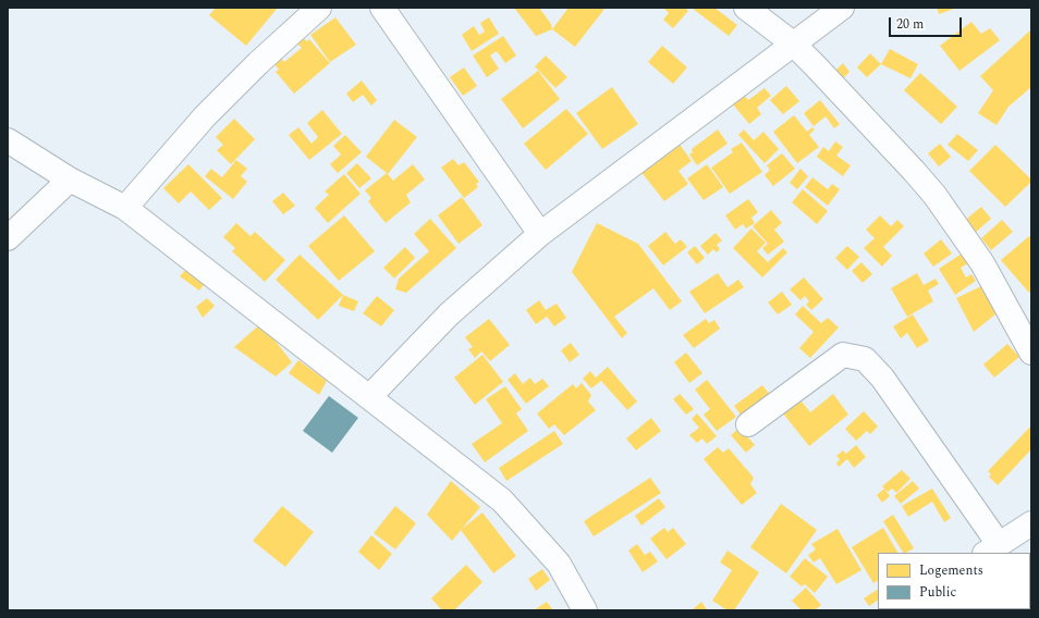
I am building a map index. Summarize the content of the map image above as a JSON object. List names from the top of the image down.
{
  "legend": ["Logements", "Public"],
  "scale_bar": "20 m"
}
